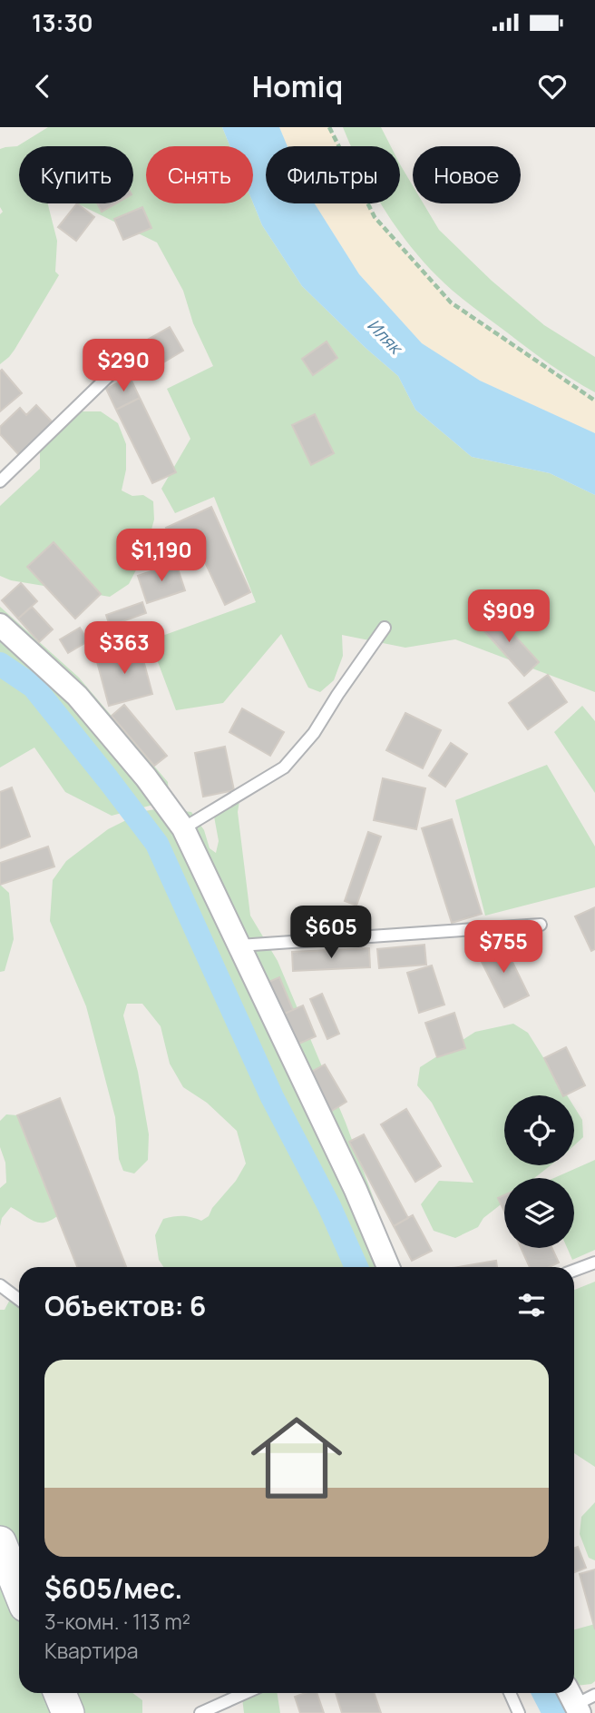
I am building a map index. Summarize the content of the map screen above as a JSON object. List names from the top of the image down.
{
  "water": ["Иляк"],
  "page": {
    "status": "13:30",
    "header": "Homiq",
    "chip": [
      "Купить",
      "Снять",
      "Фильтры",
      "Новое"
    ],
    "price": [
      "$290",
      "$1,190",
      "$909",
      "$363",
      "$605",
      "$755"
    ],
    "heading": "Объектов: 6",
    "list": [
      {
        "name": "$605/мес.",
        "note": "3-комн. · 113 m² · Квартира"
      }
    ]
  }
}
